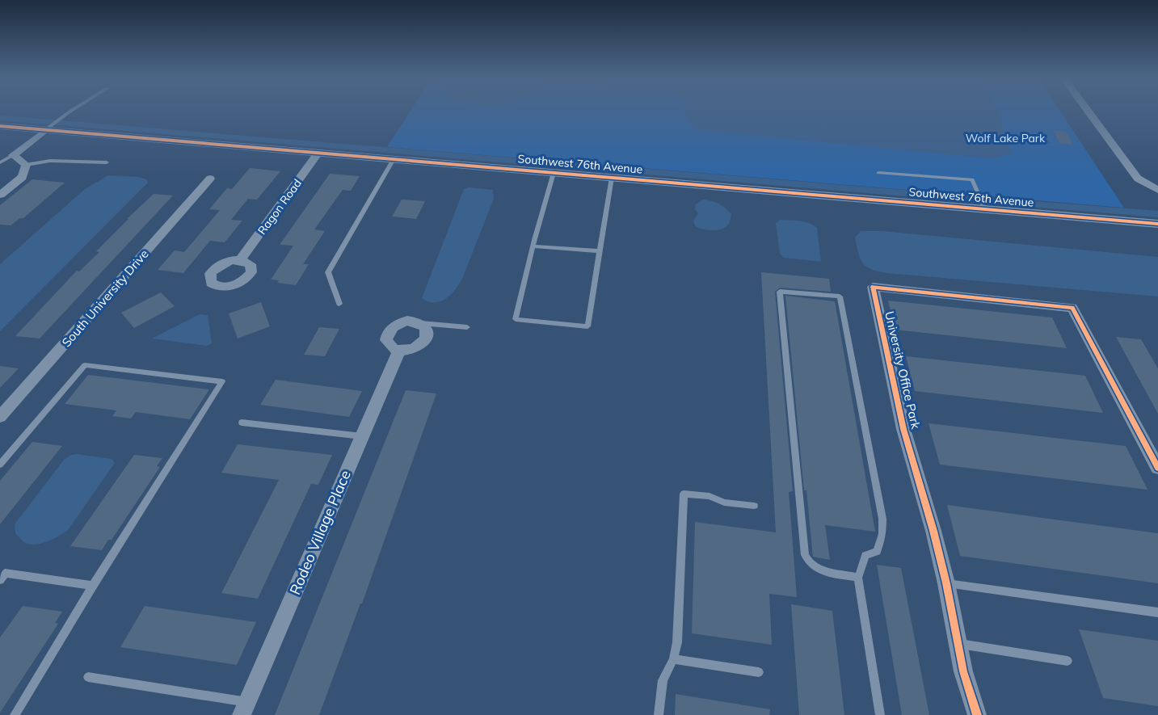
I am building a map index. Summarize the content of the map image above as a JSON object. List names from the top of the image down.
{
  "streets": {
    "street": [
      "Southwest 76th Avenue",
      "Ragon Road",
      "South University Drive",
      "University Office Park",
      "Rodeo Village Place"
    ]
  },
  "crossings": [
    ["Southwest 76th Avenue", "Ragon Road"]
  ],
  "parks": ["Wolf Lake Park"]
}
